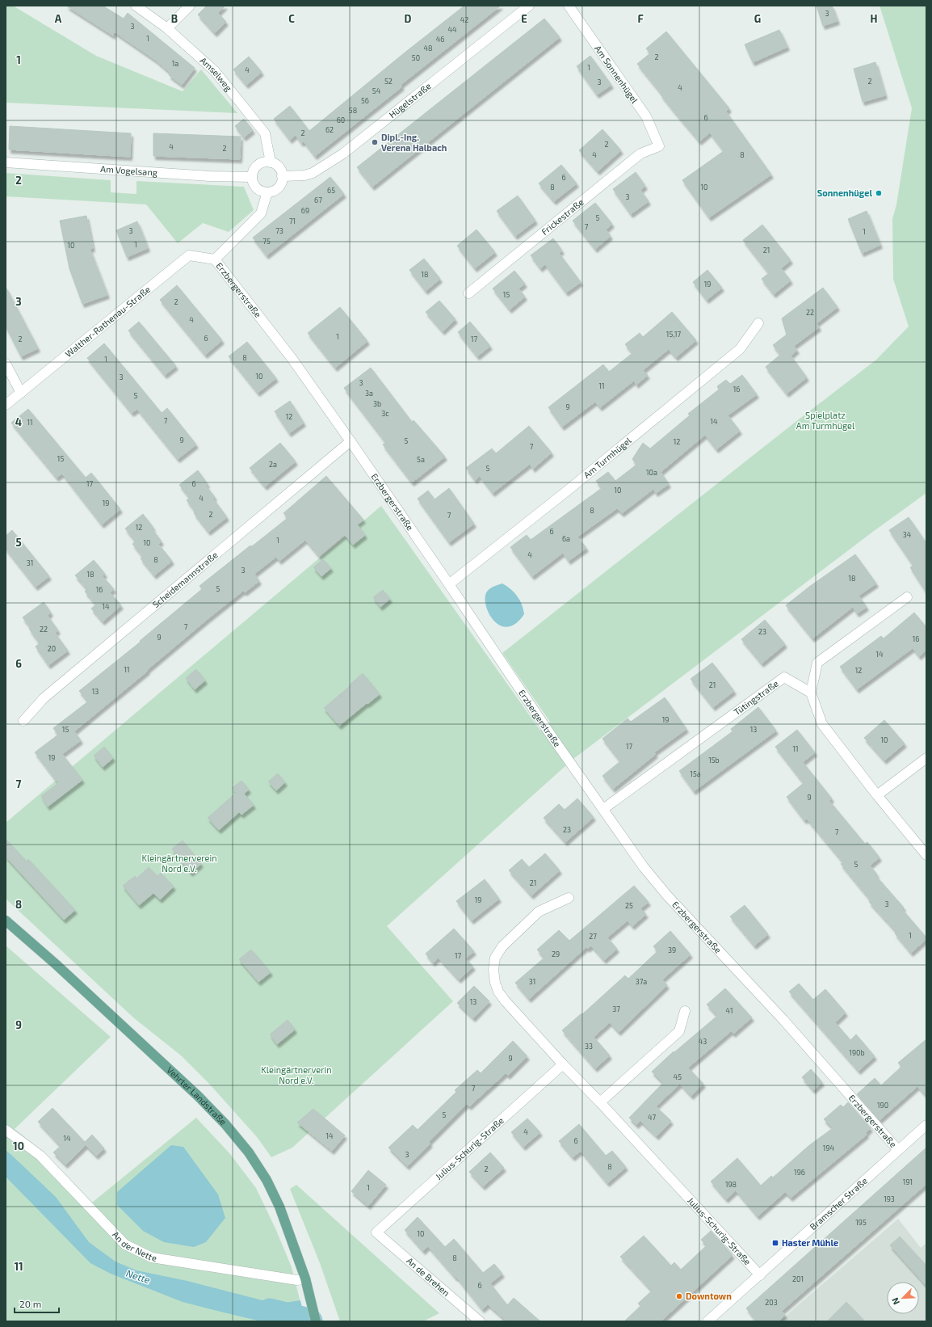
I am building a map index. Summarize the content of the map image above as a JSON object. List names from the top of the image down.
{
  "streets": {
    "main road": ["Vehrter Landstraße"],
    "street": [
      "Am Sonnenhügel",
      "Amselweg",
      "Hügelstraße",
      "Am Vogelsang",
      "Frickestraße",
      "Erzbergerstraße",
      "Walther-Rathenau-Straße",
      "Am Turmhügel",
      "Scheidemannstraße",
      "Tütingstraße",
      "Julius-Schurig-Straße",
      "Bramscher Straße",
      "An der Nette",
      "An de Brehen"
    ]
  },
  "crossings": [
    ["Am Sonnenhügel", "Frickestraße"],
    ["Amselweg", "Hügelstraße"],
    ["Amselweg", "Am Vogelsang"],
    ["Hügelstraße", "Am Vogelsang"],
    ["Erzbergerstraße", "Walther-Rathenau-Straße"],
    ["Erzbergerstraße", "Am Turmhügel"],
    ["Erzbergerstraße", "Scheidemannstraße"],
    ["Erzbergerstraße", "Tütingstraße"],
    ["Erzbergerstraße", "Bramscher Straße"],
    ["Vehrter Landstraße", "An der Nette"],
    ["Julius-Schurig-Straße", "Bramscher Straße"],
    ["Julius-Schurig-Straße", "An de Brehen"]
  ],
  "water": ["Nette"],
  "parks": ["Spielplatz Am Turmhügel", "Kleingärtnerverein Nord e.V.", "Kleingärtnerverin Nord e.V."],
  "places": {
    "other": ["Dipl.-Ing. Verena Halbach", "Sonnenhügel", "Downtown"],
    "transit": ["Haster Mühle"]
  },
  "house_numbers": [
    "3",
    "42",
    "3",
    "44",
    "1",
    "46",
    "48",
    "2",
    "50",
    "1a",
    "1",
    "4",
    "52",
    "2",
    "3",
    "4",
    "54",
    "56",
    "58",
    "6",
    "60",
    "62",
    "2",
    "2",
    "4",
    "2",
    "4",
    "8",
    "6",
    "8",
    "10",
    "65",
    "3",
    "67",
    "69",
    "5",
    "71",
    "7",
    "3",
    "73",
    "1",
    "75",
    "1",
    "10",
    "21",
    "18",
    "19",
    "15",
    "2",
    "22",
    "4",
    "15,17",
    "1",
    "6",
    "2",
    "17",
    "8",
    "1",
    "10",
    "3",
    "3",
    "11",
    "16",
    "3a",
    "5",
    "3b",
    "9",
    "3c",
    "12",
    "7",
    "14",
    "11",
    "9",
    "5",
    "12",
    "7",
    "15",
    "5a",
    "2a",
    "5",
    "10a",
    "17",
    "6",
    "10",
    "4",
    "19",
    "8",
    "2",
    "7",
    "12",
    "6",
    "34",
    "6a",
    "1",
    "10",
    "4",
    "8",
    "31",
    "3",
    "18",
    "18",
    "5",
    "16",
    "14",
    "7",
    "22",
    "23",
    "9",
    "16",
    "20",
    "14",
    "11",
    "12",
    "21",
    "13",
    "19",
    "15",
    "13",
    "10",
    "17",
    "11",
    "19",
    "15b",
    "15a",
    "9",
    "23",
    "7",
    "5",
    "21",
    "19",
    "3",
    "25",
    "1",
    "27",
    "39",
    "29",
    "17",
    "31",
    "37a",
    "13",
    "37",
    "41",
    "43",
    "33",
    "190b",
    "9",
    "45",
    "7",
    "190",
    "5",
    "47",
    "4",
    "14",
    "14",
    "6",
    "194",
    "3",
    "8",
    "2",
    "196",
    "191",
    "198",
    "1",
    "193",
    "195",
    "10",
    "8",
    "201",
    "6",
    "203"
  ],
  "scale_bar": "20 m",
  "north": "bottom left",
  "grid": {
    "columns": [
      "A",
      "B",
      "C",
      "D",
      "E",
      "F",
      "G",
      "H"
    ],
    "rows": [
      "1",
      "2",
      "3",
      "4",
      "5",
      "6",
      "7",
      "8",
      "9",
      "10",
      "11"
    ]
  }
}
